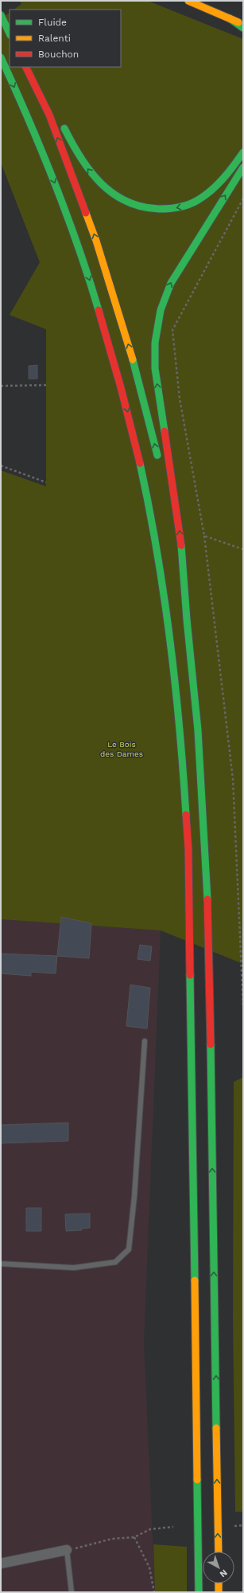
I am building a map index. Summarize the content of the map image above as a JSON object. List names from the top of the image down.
{
  "parks": ["Le Bois des Dames"],
  "legend": ["Fluide", "Ralenti", "Bouchon"],
  "north": "bottom right"
}
